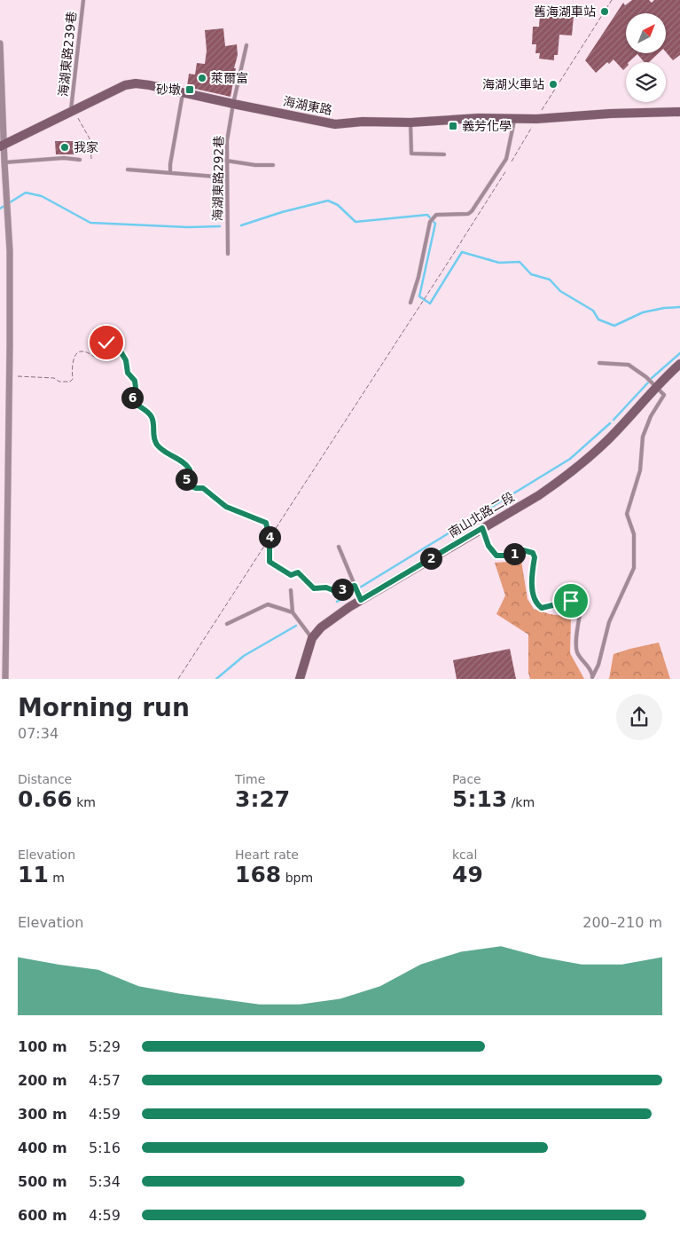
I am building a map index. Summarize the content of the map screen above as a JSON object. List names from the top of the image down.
{
  "streets": {
    "street": ["海湖東路", "南山北路二段"],
    "lane": ["海湖東路239巷", "海湖東路292巷"]
  },
  "crossings": [
    ["海湖東路239巷", "海湖東路"],
    ["海湖東路", "海湖東路292巷"]
  ],
  "places": {
    "other": [
      "舊海湖車站",
      "萊爾富",
      "海湖火車站",
      "我家"
    ],
    "transit": ["砂墩", "義芳化學"]
  },
  "north": "top right",
  "page": {
    "pins": [
      "6",
      "5",
      "4",
      "1",
      "2",
      "3"
    ],
    "heading": ["Morning run", "07:34"],
    "stats": [
      ["Distance", "0.66 km"],
      ["Time", "3:27"],
      ["Pace", "5:13 /km"],
      ["Elevation", "11 m"],
      ["Heart rate", "168 bpm"],
      ["kcal", "49"]
    ],
    "chart": ["Elevation", "200–210 m"],
    "list": [
      {
        "name": "100 m",
        "note": "5:29"
      },
      {
        "name": "200 m",
        "note": "4:57"
      },
      {
        "name": "300 m",
        "note": "4:59"
      },
      {
        "name": "400 m",
        "note": "5:16"
      },
      {
        "name": "500 m",
        "note": "5:34"
      },
      {
        "name": "600 m",
        "note": "4:59"
      }
    ]
  }
}
